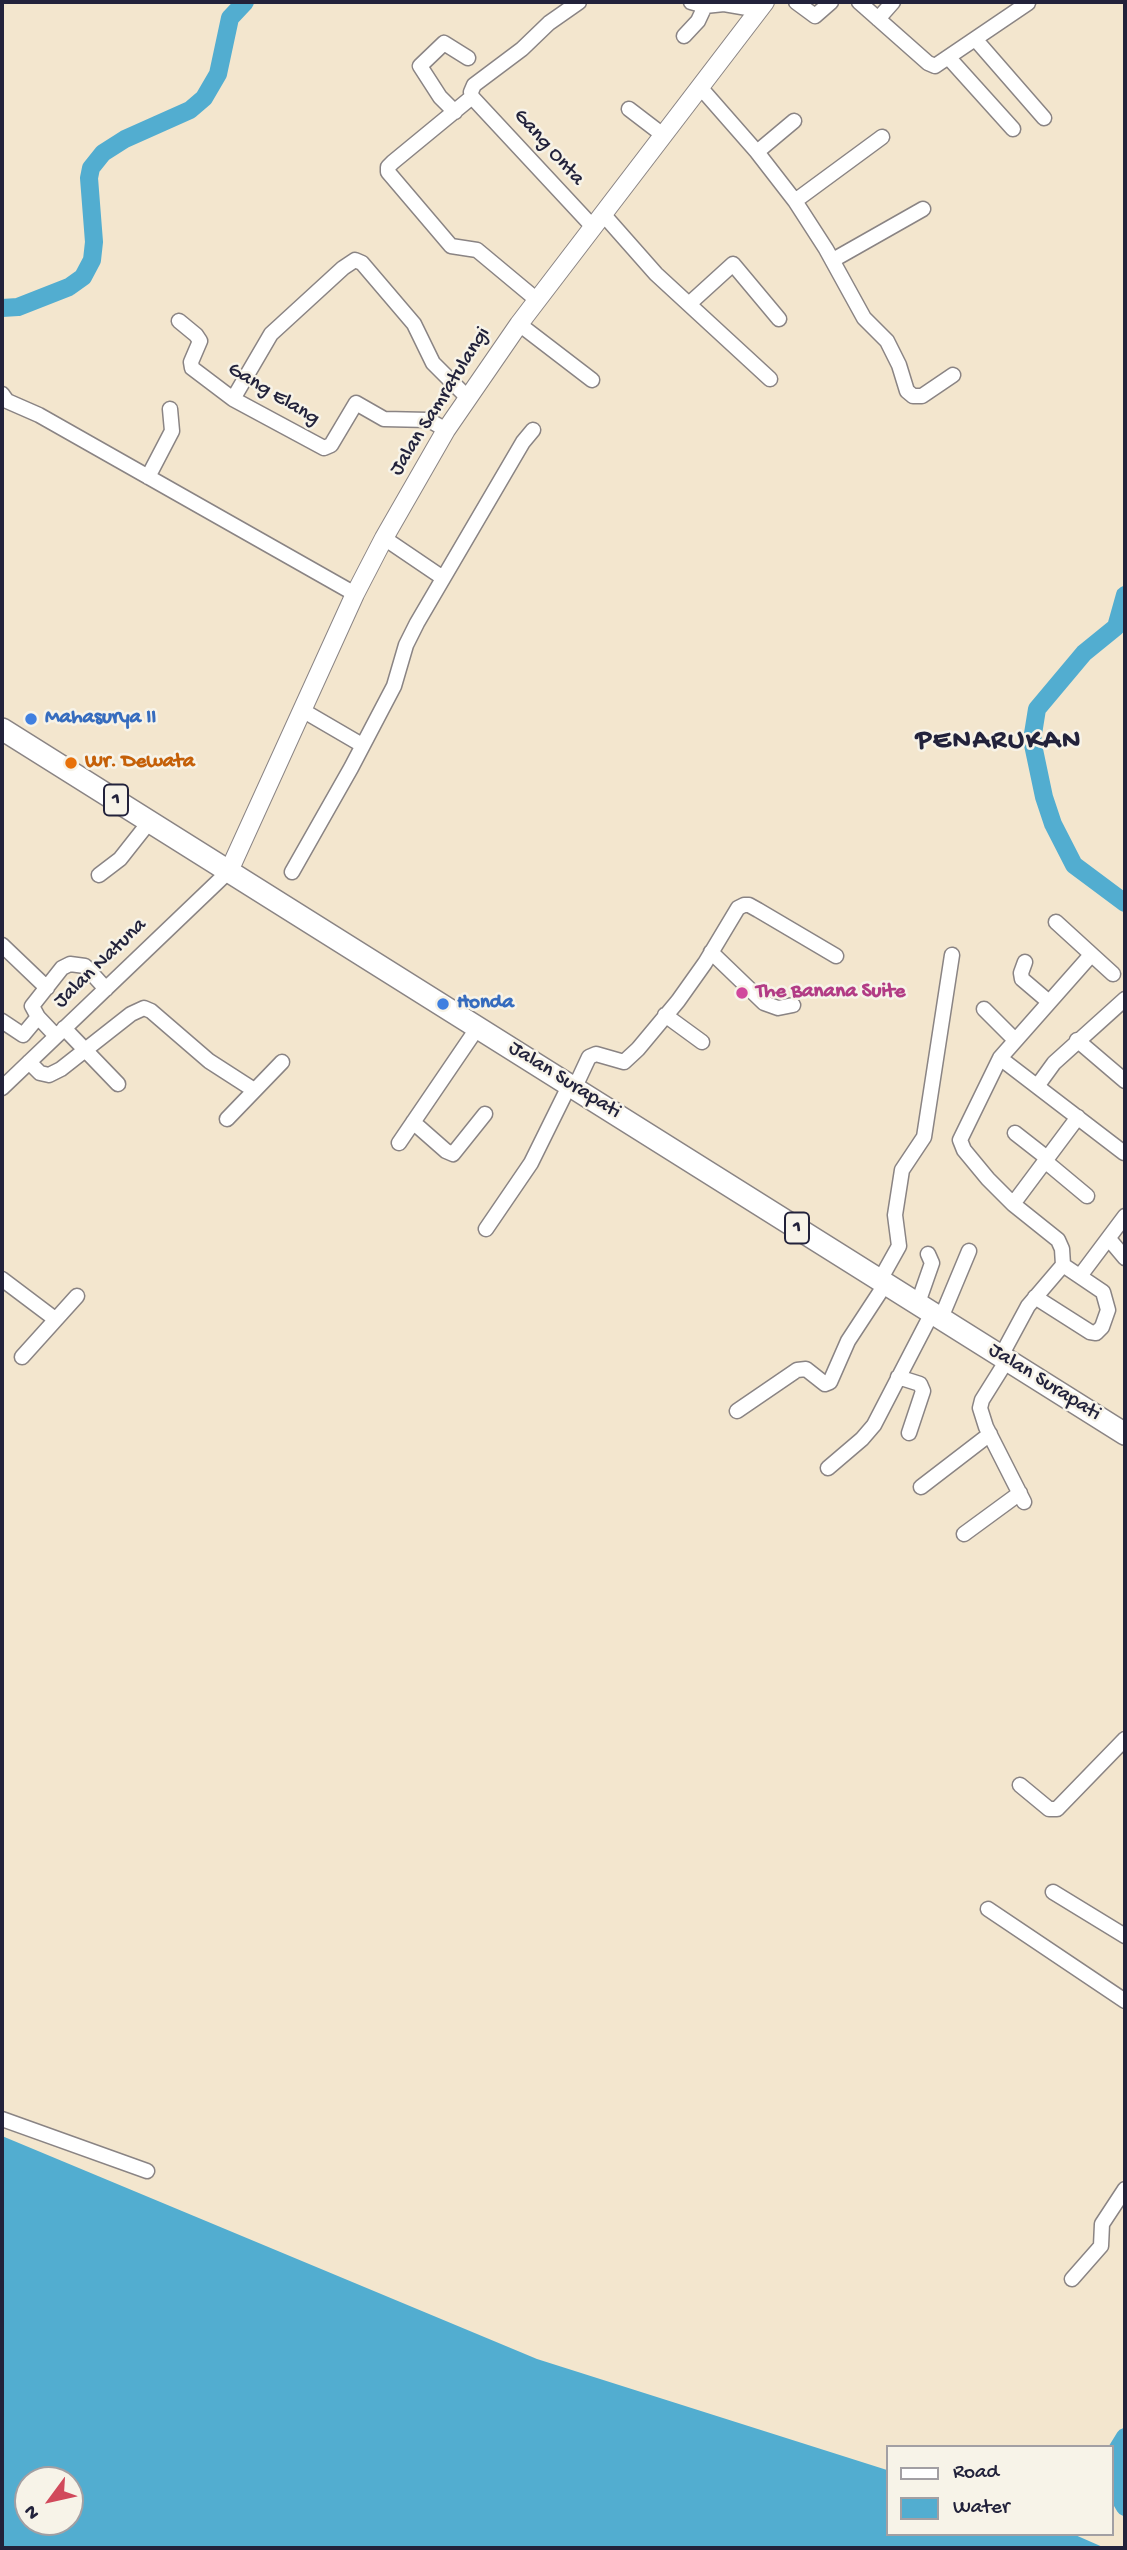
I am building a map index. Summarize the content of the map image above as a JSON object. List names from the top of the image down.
{
  "streets": {
    "highway": ["1", "Jalan Surapati"],
    "main road": ["Jalan Samratulangi"],
    "street": ["Gang Onta", "Gang Elang", "Jalan Natuna"]
  },
  "crossings": [
    ["Gang Onta", "Jalan Samratulangi"],
    ["Gang Elang", "Jalan Samratulangi"],
    ["Jalan Samratulangi", "Jalan Natuna"],
    ["Jalan Samratulangi", "Jalan Surapati"],
    ["Jalan Natuna", "Jalan Surapati"]
  ],
  "districts": ["PENARUKAN"],
  "places": [
    "Mahasurya II",
    "Wr. Dewata",
    "The Banana Suite",
    "Honda"
  ],
  "legend": ["Road", "Water"],
  "north": "bottom left"
}
